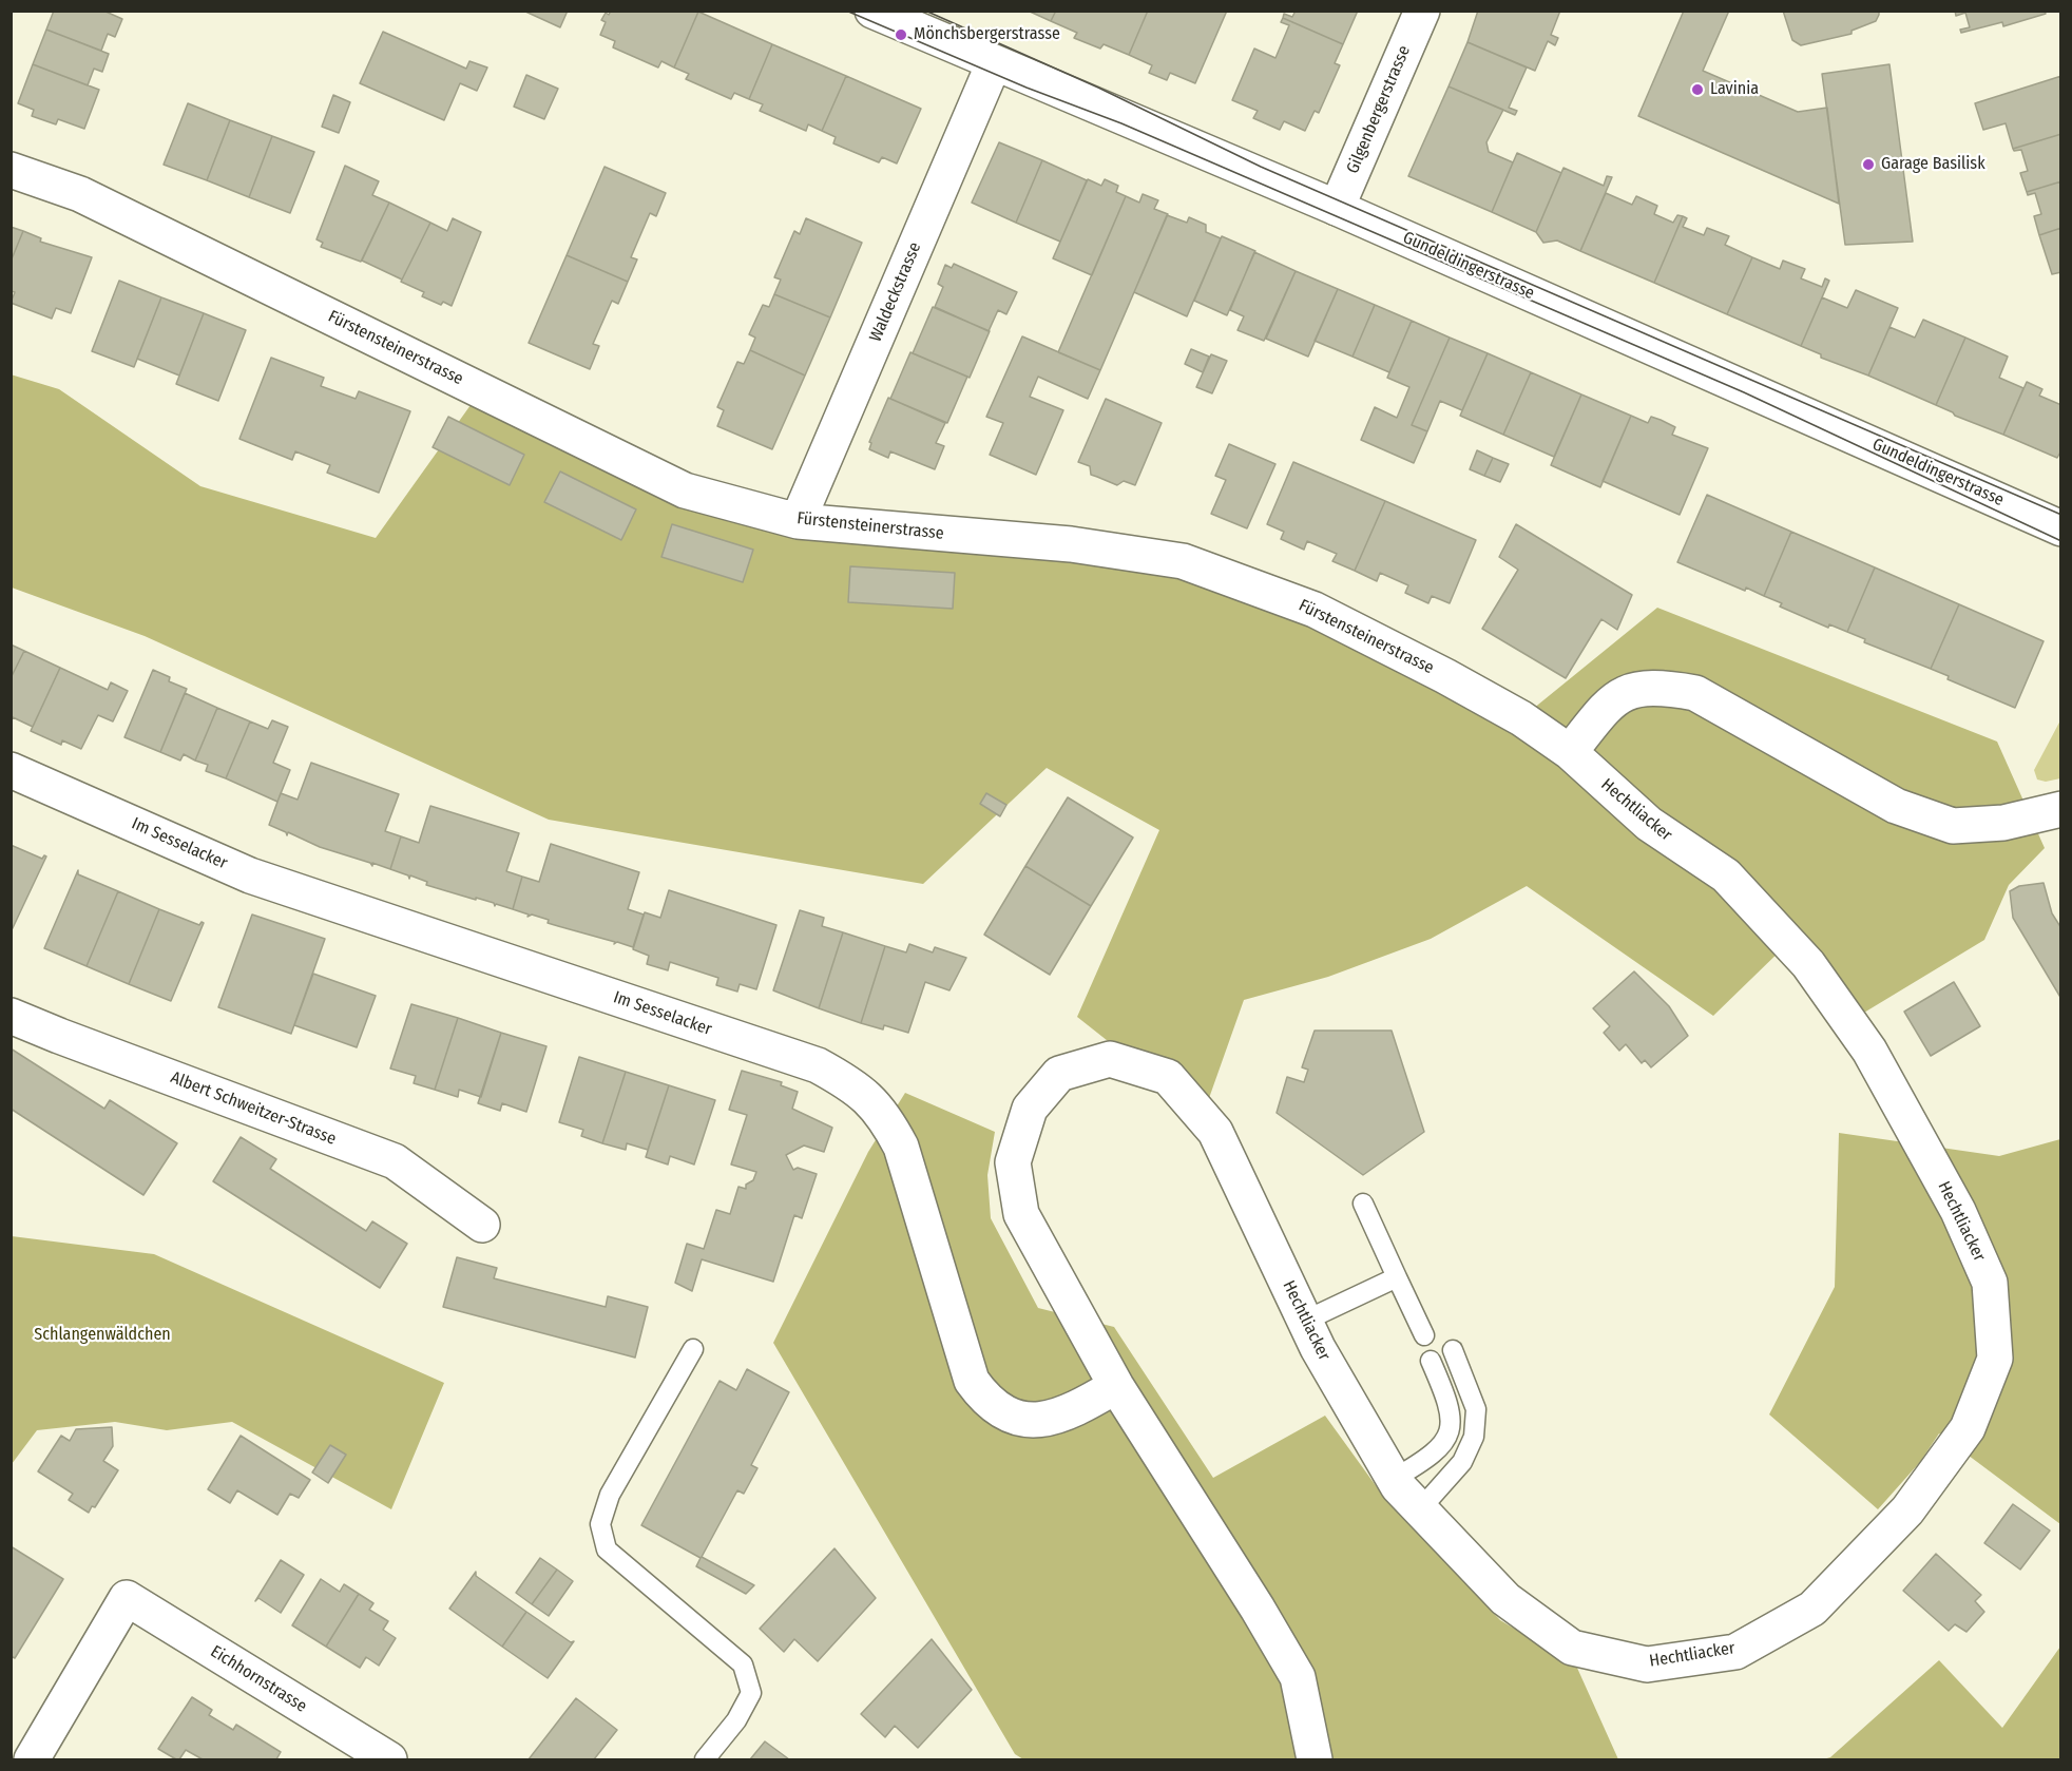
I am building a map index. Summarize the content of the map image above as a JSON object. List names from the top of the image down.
{
  "streets": {
    "street": [
      "Gilgenbergerstrasse",
      "Gundeldingerstrasse",
      "Waldeckstrasse",
      "Fürstensteinerstrasse",
      "Hechtliacker",
      "Im Sesselacker",
      "Albert Schweitzer-Strasse",
      "Eichhornstrasse"
    ]
  },
  "crossings": [
    ["Gilgenbergerstrasse", "Gundeldingerstrasse"],
    ["Gundeldingerstrasse", "Waldeckstrasse"],
    ["Waldeckstrasse", "Fürstensteinerstrasse"],
    ["Fürstensteinerstrasse", "Hechtliacker"],
    ["Hechtliacker", "Im Sesselacker"]
  ],
  "parks": ["Schlangenwäldchen"],
  "places": ["Mönchsbergerstrasse", "Lavinia", "Garage Basilisk"]
}
